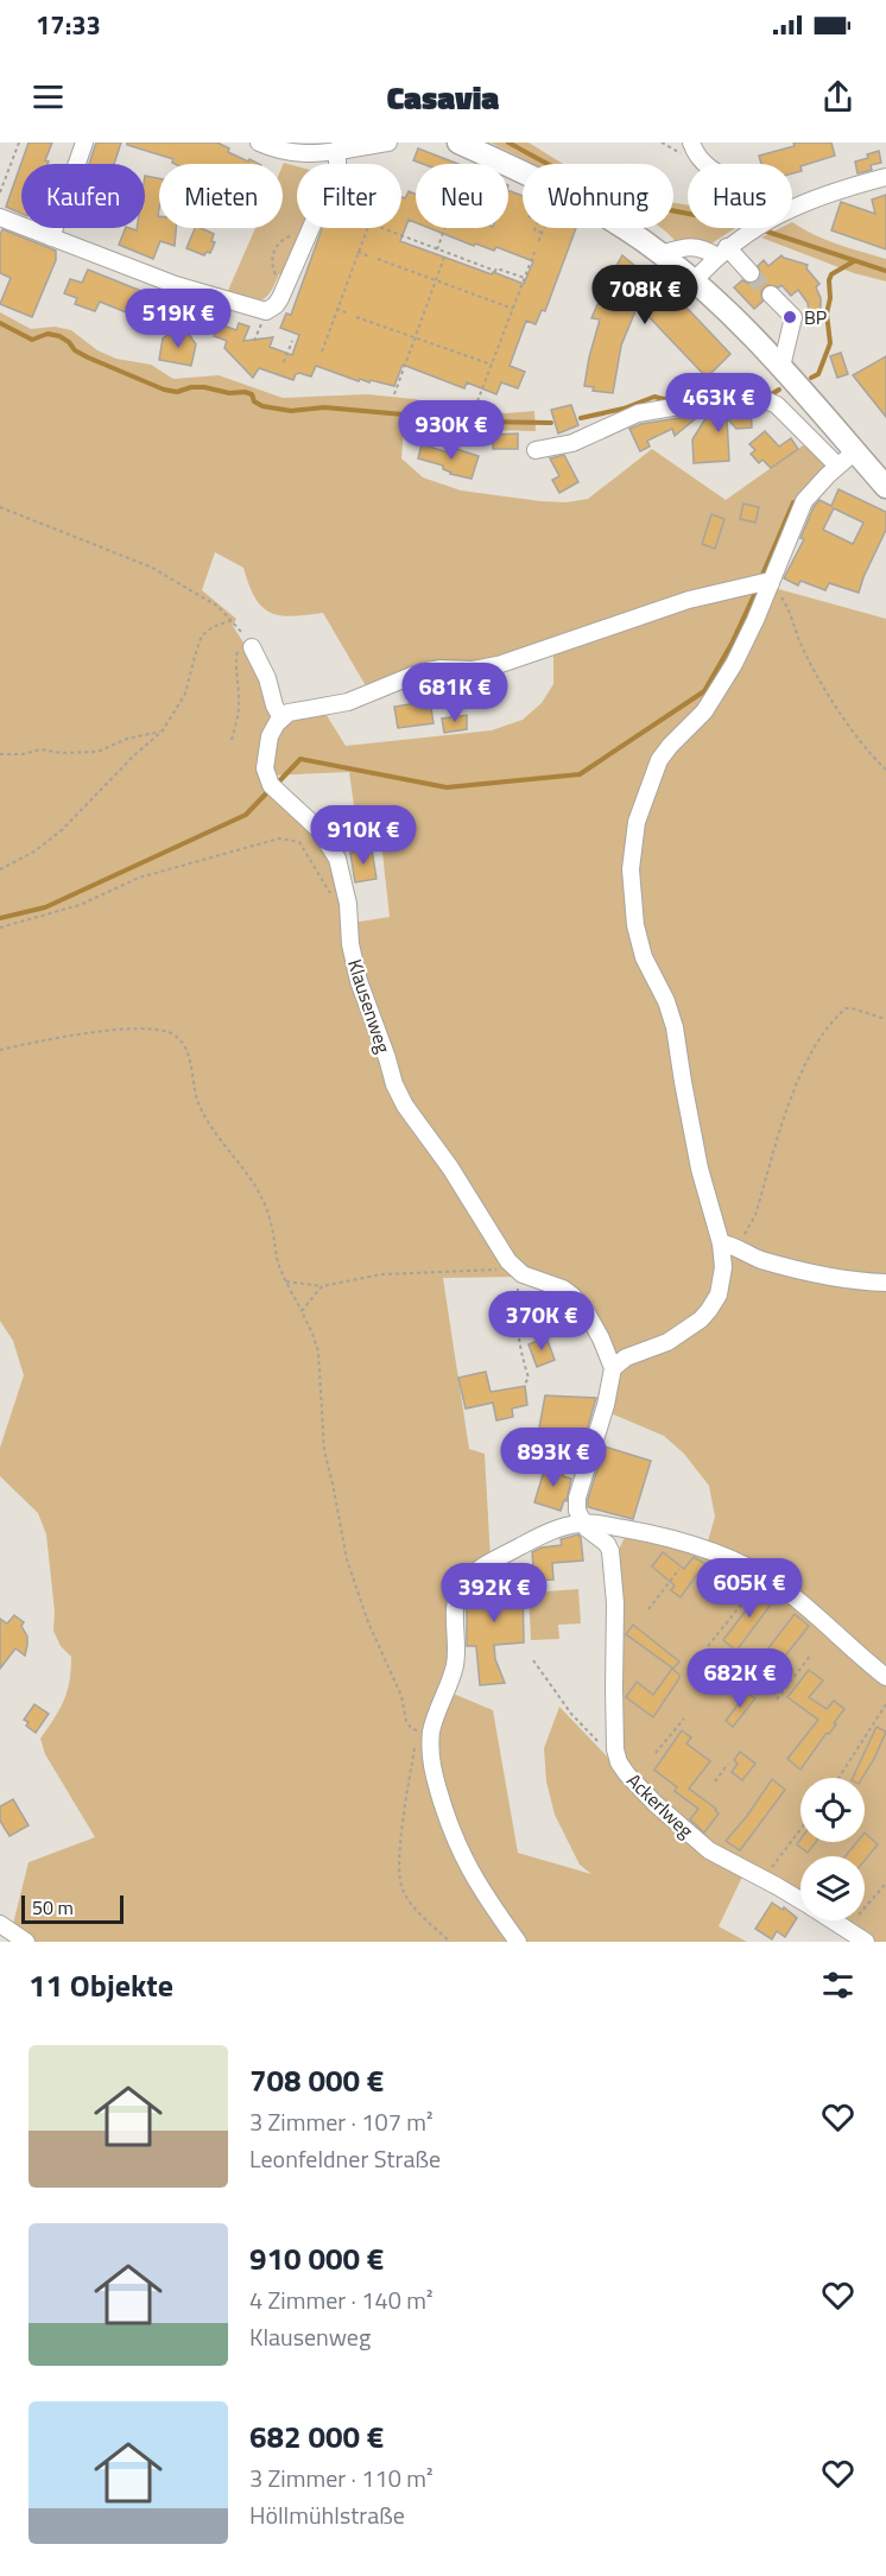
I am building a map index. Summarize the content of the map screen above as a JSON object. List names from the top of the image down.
{
  "streets": {
    "street": ["Klausenweg", "Ackerlweg"]
  },
  "places": ["BP"],
  "scale_bar": "50 m",
  "page": {
    "status": "17:33",
    "header": "Casavia",
    "chip": [
      "Kaufen",
      "Mieten",
      "Filter",
      "Neu",
      "Wohnung",
      "Haus"
    ],
    "price": [
      "708K €",
      "519K €",
      "463K €",
      "930K €",
      "681K €",
      "910K €",
      "370K €",
      "893K €",
      "605K €",
      "392K €",
      "682K €"
    ],
    "scale": "50 m",
    "heading": "11 Objekte",
    "list": [
      {
        "name": "708 000 €",
        "note": "3 Zimmer · 107 m² · Leonfeldner Straße"
      },
      {
        "name": "910 000 €",
        "note": "4 Zimmer · 140 m² · Klausenweg"
      },
      {
        "name": "682 000 €",
        "note": "3 Zimmer · 110 m² · Höllmühlstraße"
      }
    ]
  }
}
